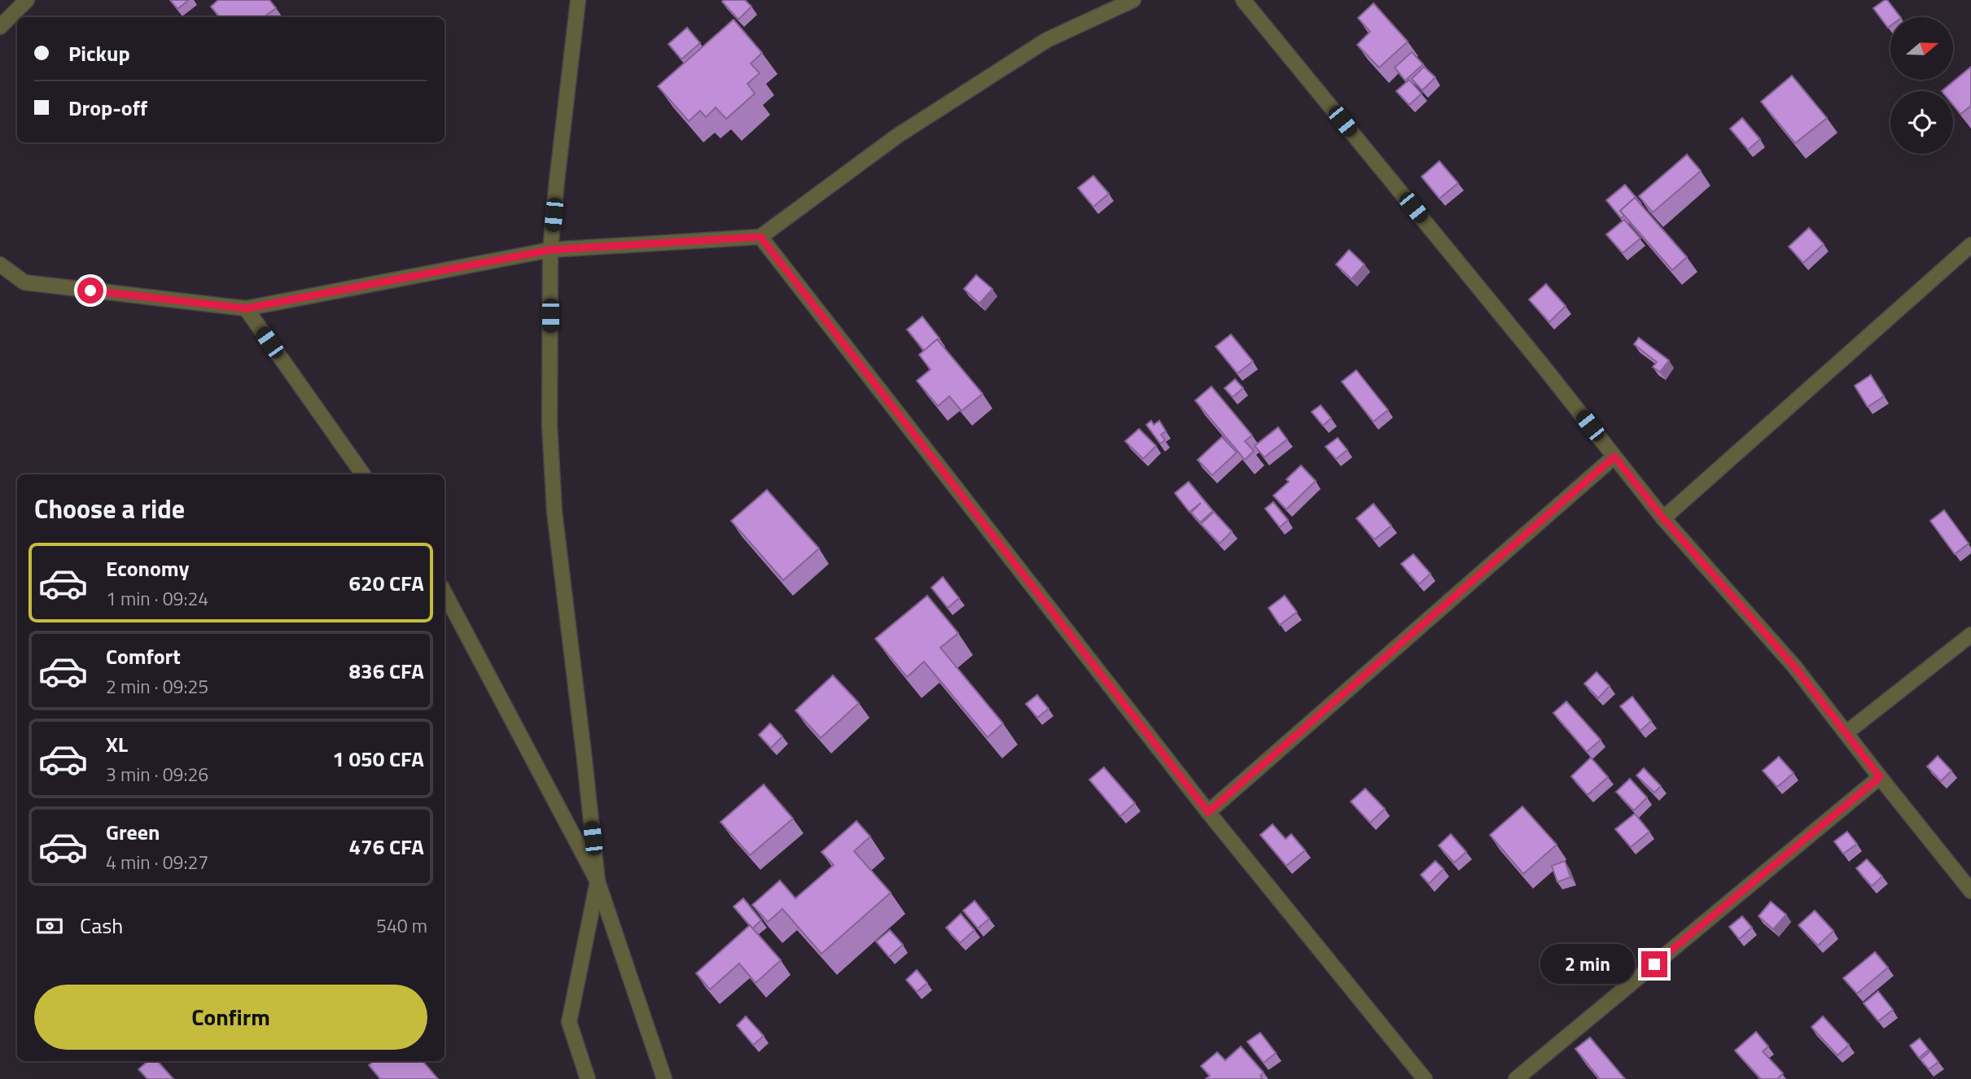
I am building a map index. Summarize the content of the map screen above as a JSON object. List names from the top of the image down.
{
  "north": "right",
  "page": {
    "banner": ["Pickup", "Drop-off"],
    "heading": "Choose a ride",
    "list": [
      {
        "name": "Economy",
        "note": "1 min · 09:24",
        "value": "620 CFA"
      },
      {
        "name": "Comfort",
        "note": "2 min · 09:25",
        "value": "836 CFA"
      },
      {
        "name": "XL",
        "note": "3 min · 09:26",
        "value": "1 050 CFA"
      },
      {
        "name": "Green",
        "note": "4 min · 09:27",
        "value": "476 CFA"
      }
    ],
    "pay": ["Cash", "540 m"],
    "bubble": "2 min",
    "buttons": "Confirm"
  }
}
